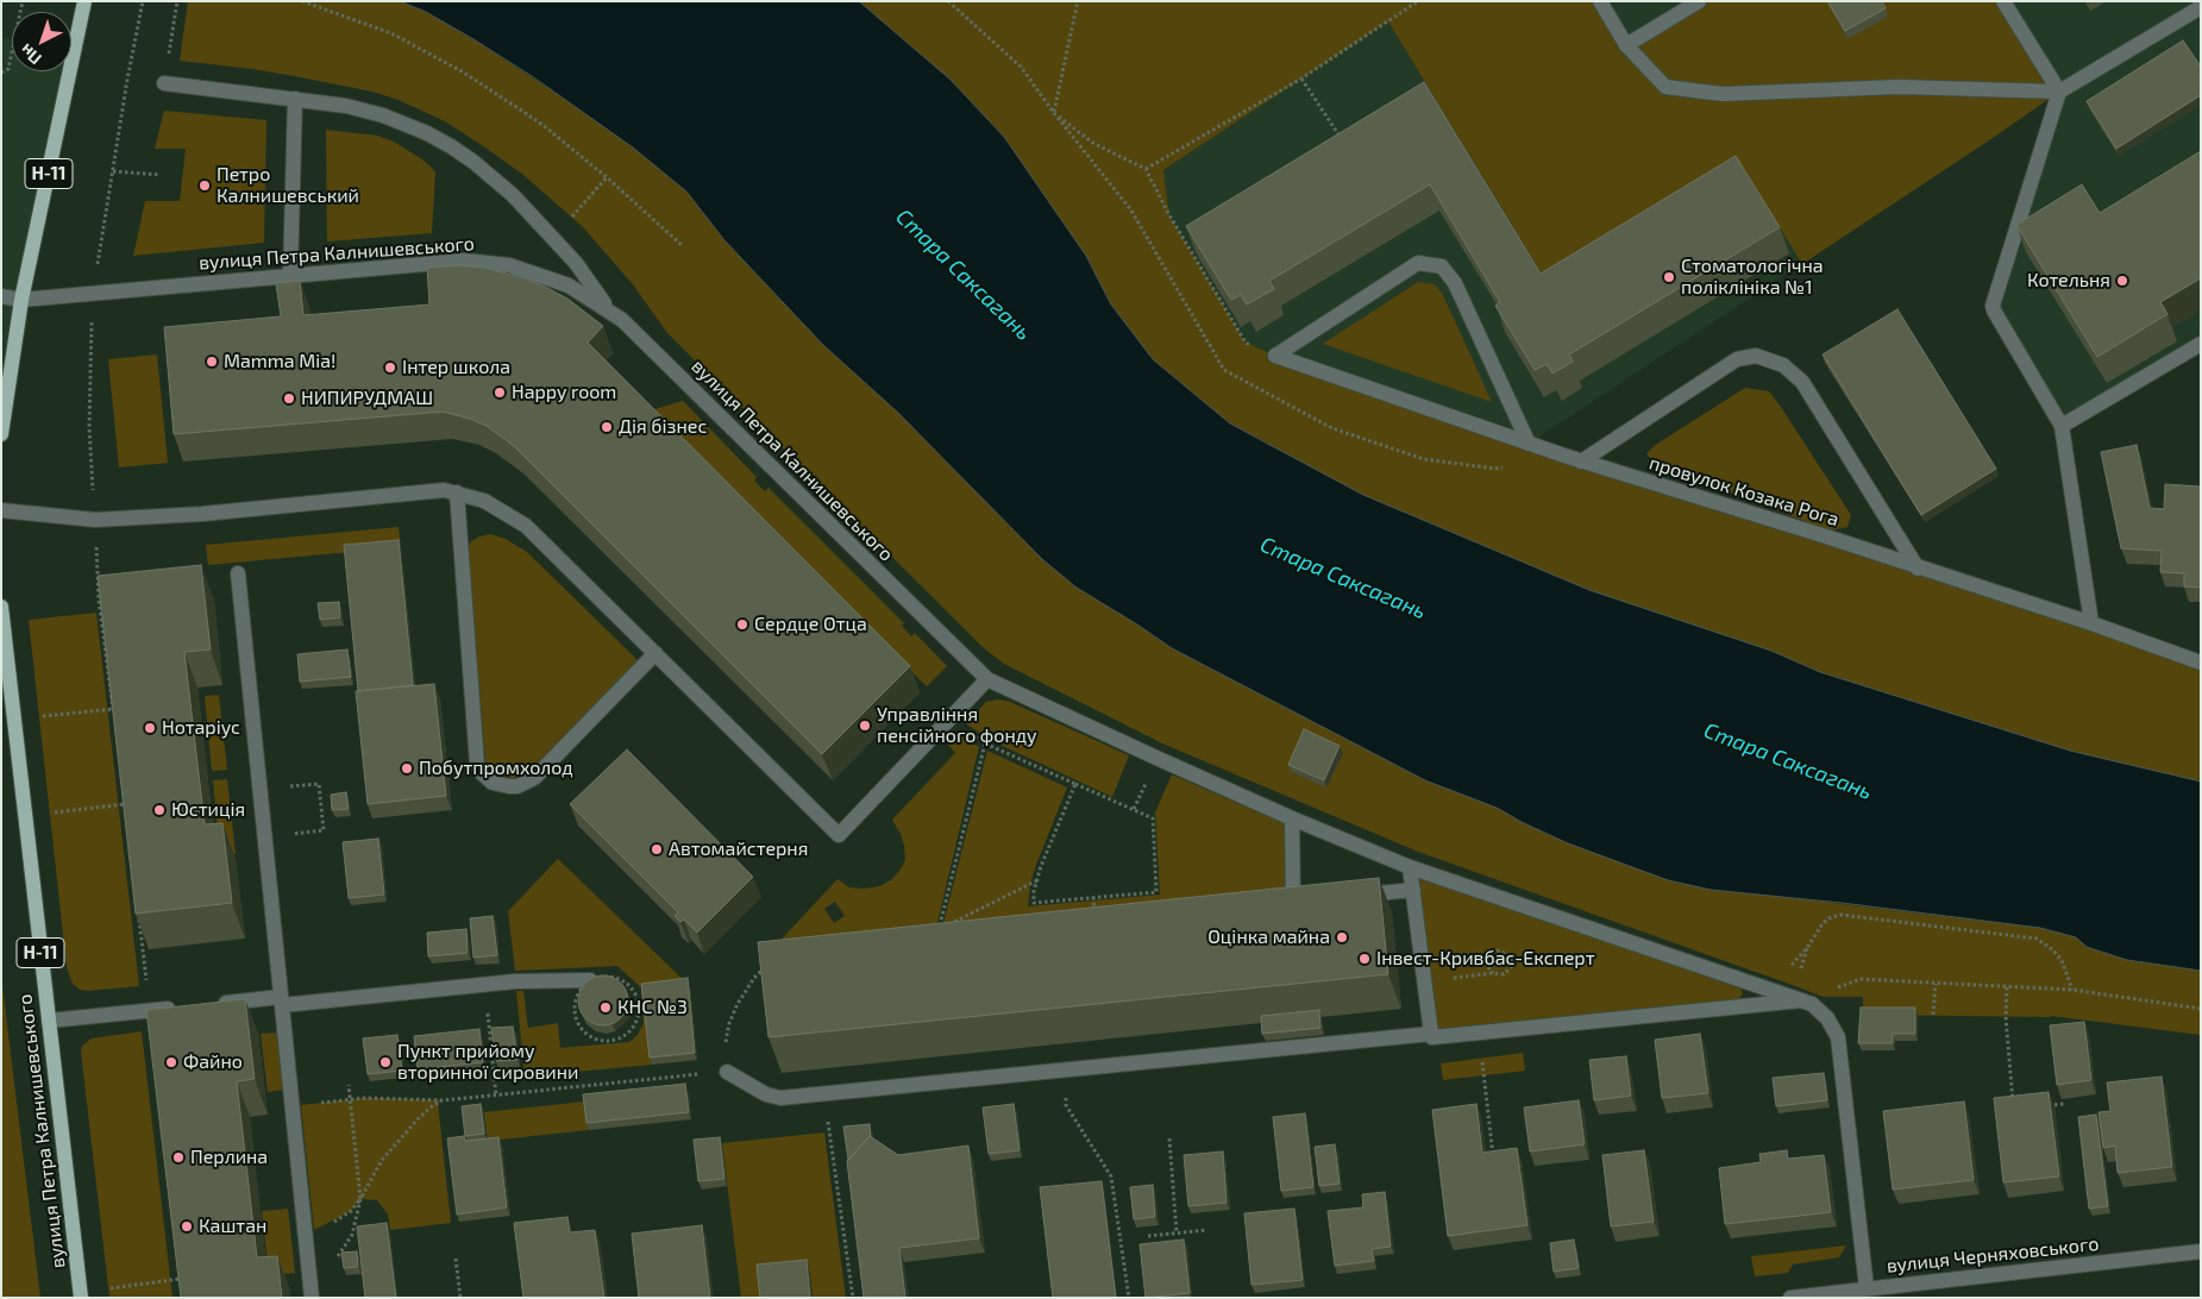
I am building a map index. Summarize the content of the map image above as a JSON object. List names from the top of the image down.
{
  "streets": {
    "main road": ["Н-11", "вулиця Петра Калнишевського"],
    "street": ["провулок Козака Рога", "вулиця Черняховського"]
  },
  "crossings": [
    ["Н-11", "вулиця Петра Калнишевського"]
  ],
  "water": ["Стара Саксагань"],
  "places": [
    "Петро Калнишевський",
    "Стоматологічна поліклініка №1",
    "Котельня",
    "Mamma Mia!",
    "Інтер школа",
    "Happy room",
    "НИПИРУДМАШ",
    "Дія бізнес",
    "Сердце Отца",
    "Управління пенсійного фонду",
    "Нотарiус",
    "Побутпромхолод",
    "Юстиція",
    "Автомайстерня",
    "Оцінка майна",
    "Інвест-Кривбас-Експерт",
    "КНС №3",
    "Файно",
    "Пункт прийому вторинної сировини",
    "Перлина",
    "Каштан"
  ],
  "north": "bottom left"
}
